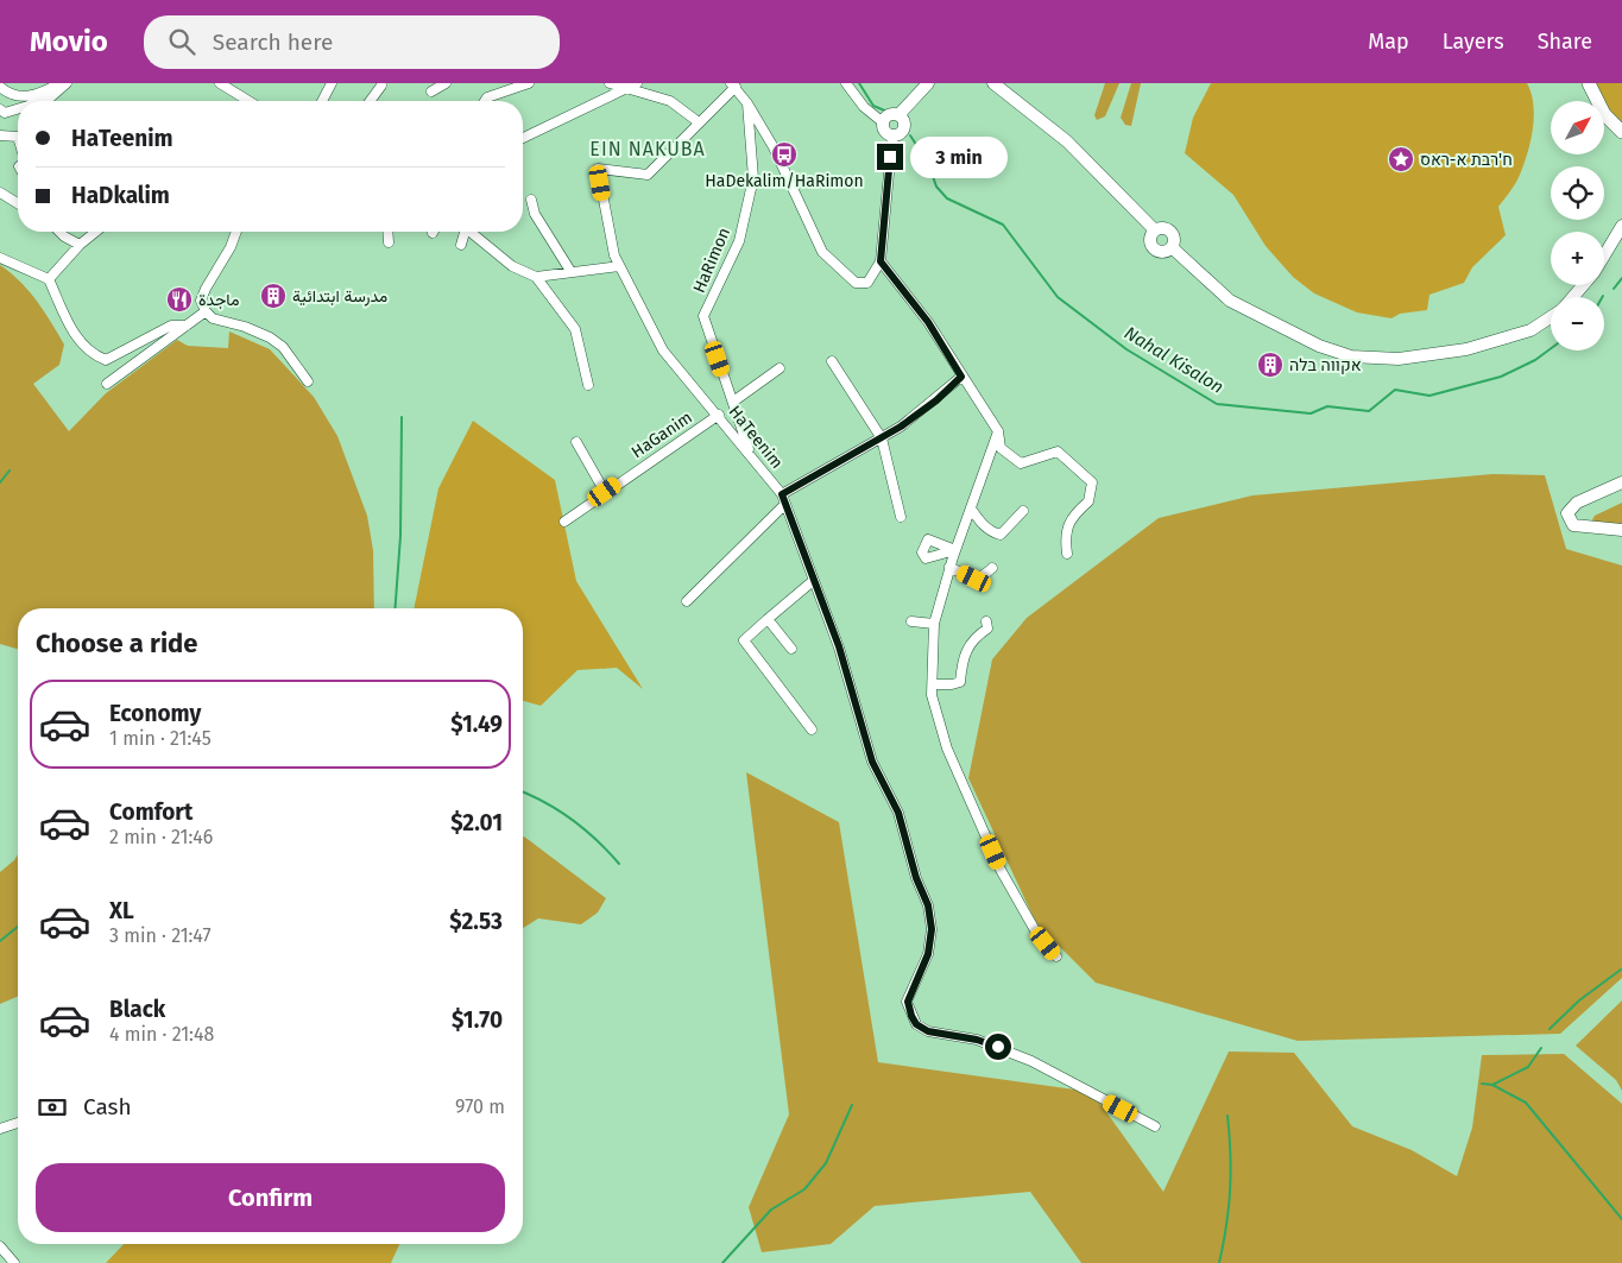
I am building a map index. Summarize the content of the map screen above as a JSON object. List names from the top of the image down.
{
  "streets": {
    "street": ["HaRimon", "HaGanim", "HaTeenim"]
  },
  "crossings": [
    ["HaRimon", "HaTeenim"],
    ["HaGanim", "HaTeenim"]
  ],
  "districts": ["EIN NAKUBA"],
  "water": ["Nahal Kisalon"],
  "places": {
    "bus stop": ["HaDekalim/HaRimon"],
    "place": ["ח'רבת א-ראס"],
    "building": ["مدرسة ابتدائية", "אקווה בלה"],
    "restaurant": ["ماجدة"]
  },
  "north": "top right",
  "page": {
    "header": "Movio",
    "search": "Search here",
    "nav": ["Map", "Layers", "Share"],
    "map_buttons": ["+", "−"],
    "banner": ["HaTeenim", "HaDkalim"],
    "bubble": "3 min",
    "heading": "Choose a ride",
    "list": [
      {
        "name": "Economy",
        "note": "1 min · 21:45",
        "value": "$1.49"
      },
      {
        "name": "Comfort",
        "note": "2 min · 21:46",
        "value": "$2.01"
      },
      {
        "name": "XL",
        "note": "3 min · 21:47",
        "value": "$2.53"
      },
      {
        "name": "Black",
        "note": "4 min · 21:48",
        "value": "$1.70"
      }
    ],
    "pay": ["Cash", "970 m"],
    "buttons": "Confirm"
  }
}
